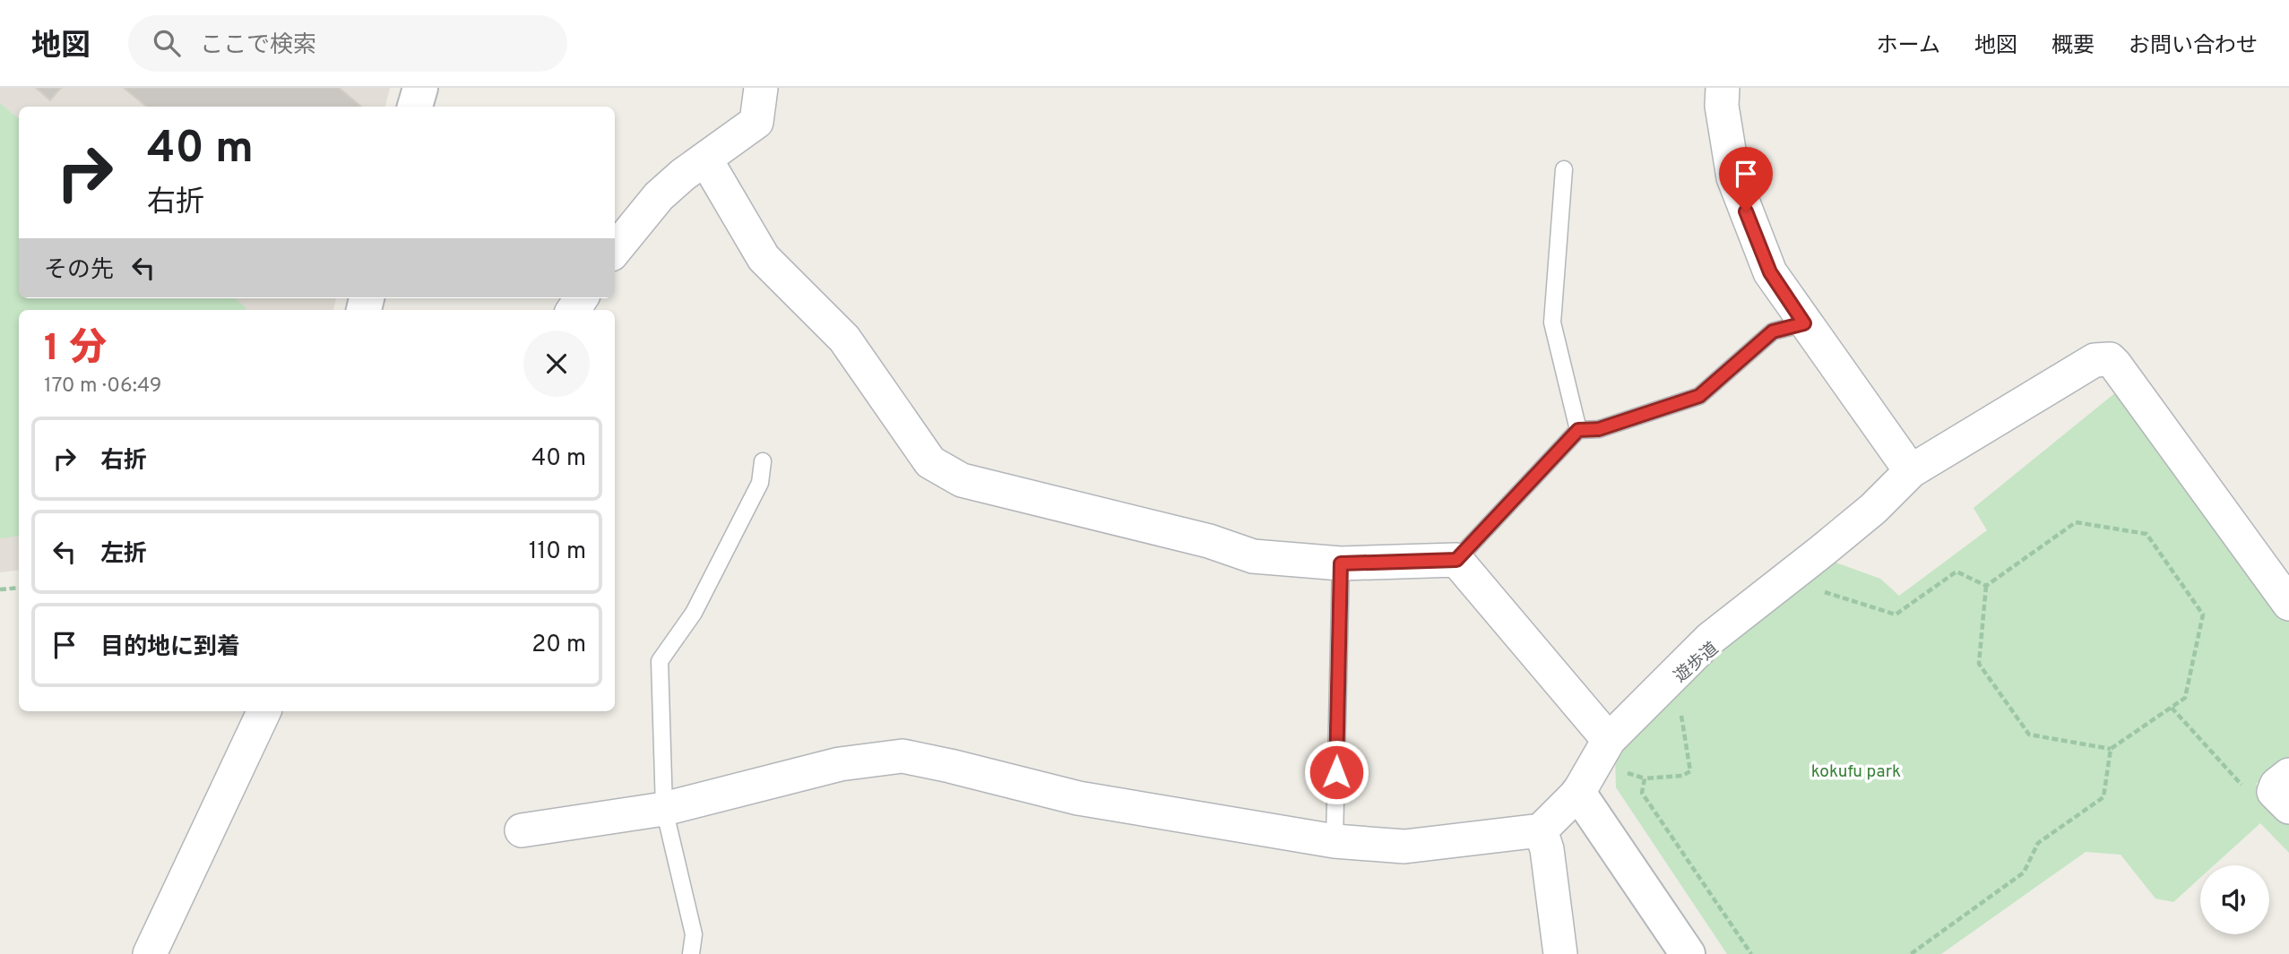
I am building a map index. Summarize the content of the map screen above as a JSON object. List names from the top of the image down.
{
  "streets": {
    "path": ["遊歩道"]
  },
  "parks": ["kokufu park"],
  "page": {
    "header": "地図",
    "search": "ここで検索",
    "nav": [
      "ホーム",
      "地図",
      "概要",
      "お問い合わせ"
    ],
    "turn": ["40 m", "右折"],
    "then": "その先",
    "heading": ["1 分", "170 m · 06:49"],
    "list": [
      {
        "name": "右折",
        "value": "40 m"
      },
      {
        "name": "左折",
        "value": "110 m"
      },
      {
        "name": "目的地に到着",
        "value": "20 m"
      }
    ]
  }
}
